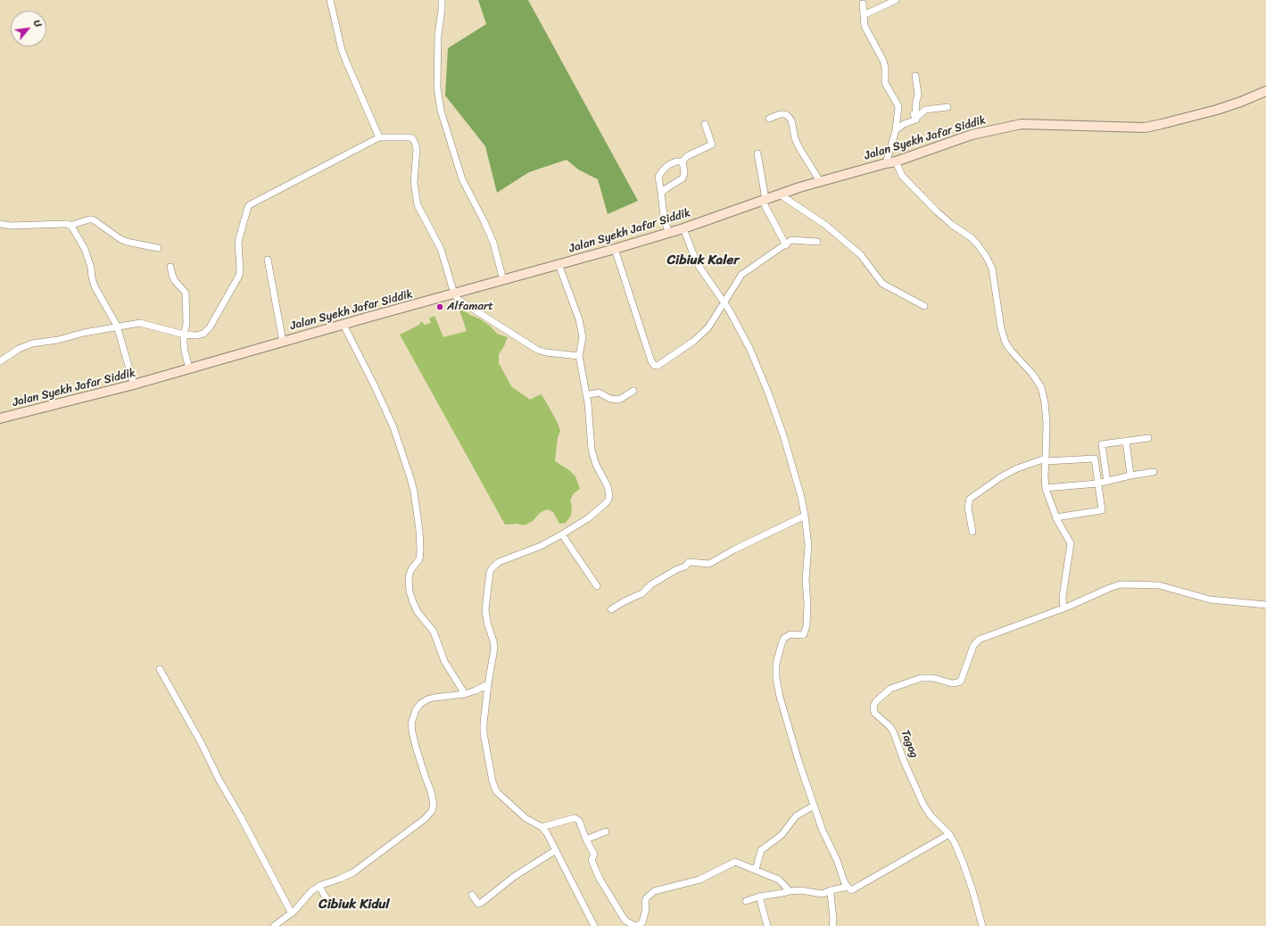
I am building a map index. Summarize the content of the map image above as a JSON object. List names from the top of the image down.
{
  "streets": {
    "main road": ["Jalan Syekh Jafar Siddik"],
    "street": ["Tagog"]
  },
  "districts": ["Cibiuk Kaler", "Cibiuk Kidul"],
  "places": ["Alfamart"],
  "north": "top right"
}
